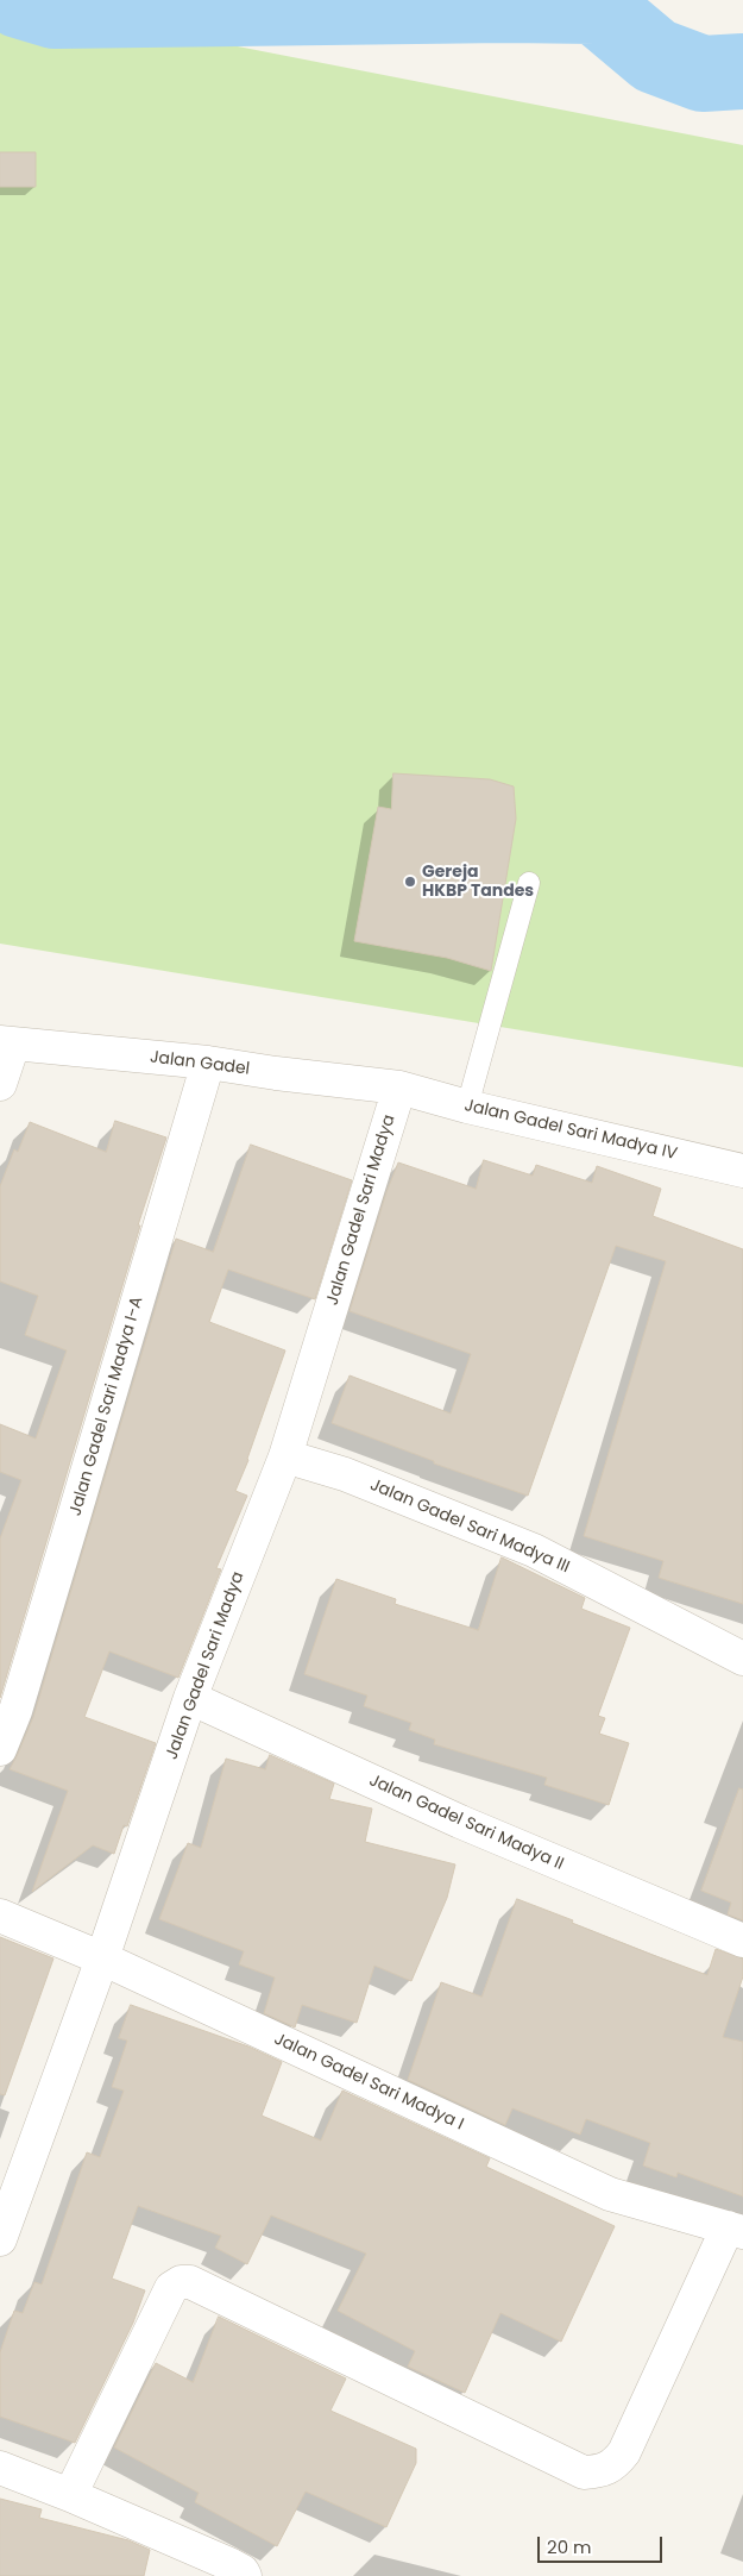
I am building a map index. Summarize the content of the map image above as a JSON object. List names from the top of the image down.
{
  "streets": {
    "street": [
      "Jalan Gadel",
      "Jalan Gadel Sari Madya IV",
      "Jalan Gadel Sari Madya",
      "Jalan Gadel Sari Madya I-A",
      "Jalan Gadel Sari Madya III",
      "Jalan Gadel Sari Madya II",
      "Jalan Gadel Sari Madya I"
    ]
  },
  "crossings": [
    ["Jalan Gadel", "Jalan Gadel Sari Madya IV"],
    ["Jalan Gadel", "Jalan Gadel Sari Madya"],
    ["Jalan Gadel", "Jalan Gadel Sari Madya I-A"],
    ["Jalan Gadel Sari Madya IV", "Jalan Gadel Sari Madya"],
    ["Jalan Gadel Sari Madya", "Jalan Gadel Sari Madya III"],
    ["Jalan Gadel Sari Madya", "Jalan Gadel Sari Madya II"],
    ["Jalan Gadel Sari Madya", "Jalan Gadel Sari Madya I"]
  ],
  "places": ["Gereja HKBP Tandes"],
  "scale_bar": "20 m"
}
